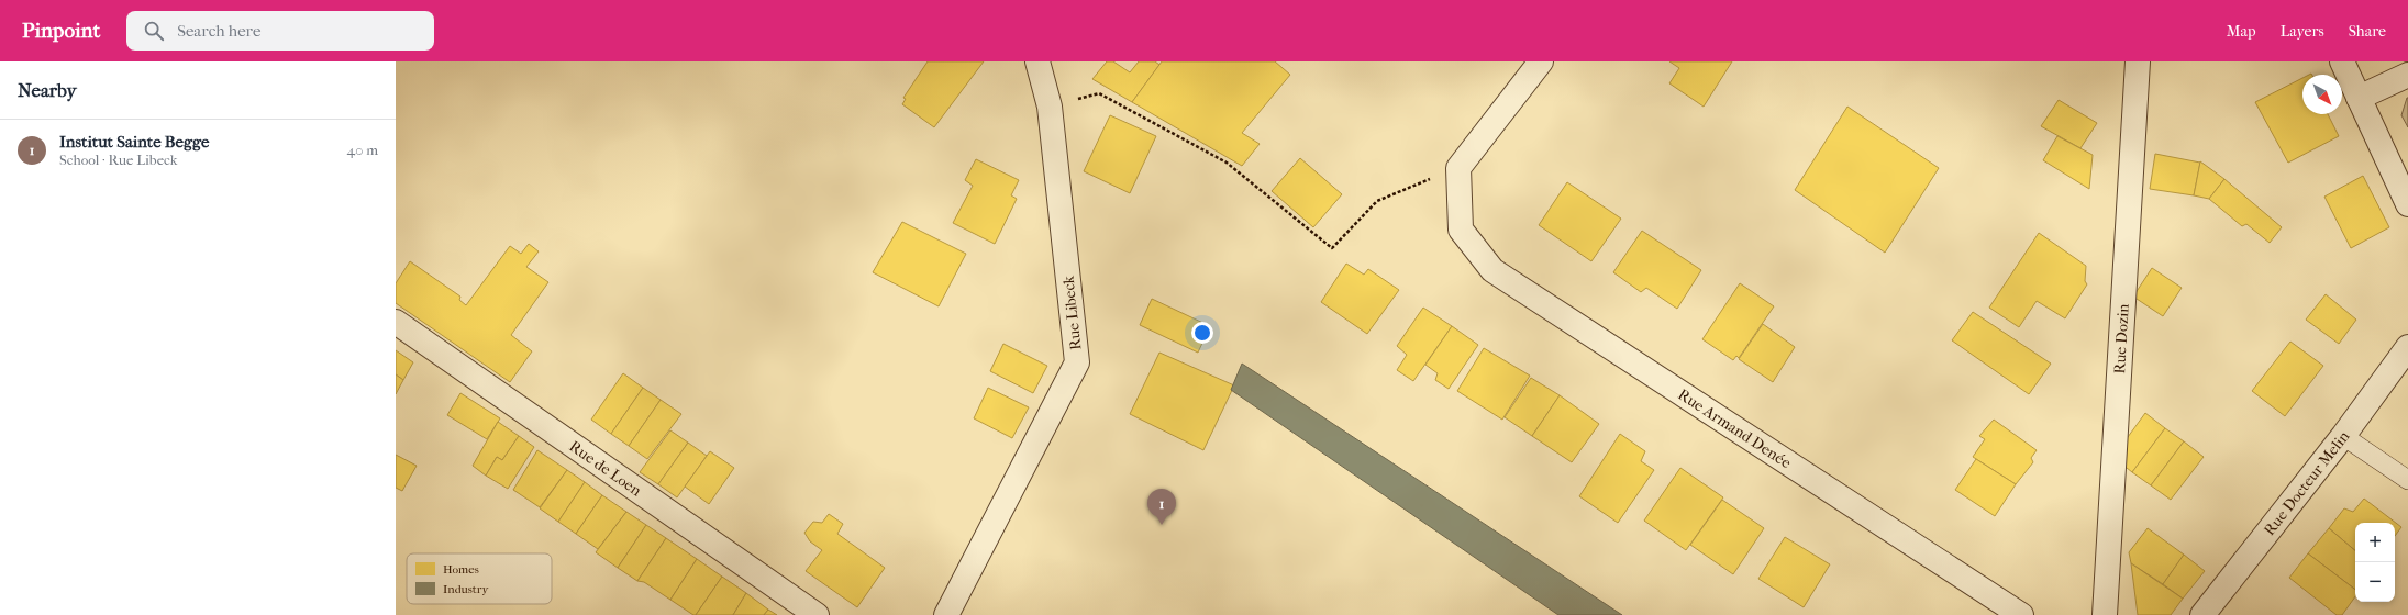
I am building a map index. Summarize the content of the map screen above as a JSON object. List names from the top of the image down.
{
  "streets": {
    "street": [
      "Rue Libeck",
      "Rue Dozin",
      "Rue Armand Denée",
      "Rue de Loen",
      "Rue Docteur Melin"
    ]
  },
  "legend": ["Homes", "Industry"],
  "north": "bottom right",
  "page": {
    "header": "Pinpoint",
    "search": "Search here",
    "nav": ["Map", "Layers", "Share"],
    "heading": "Nearby",
    "list": [
      {
        "mark": "1",
        "name": "Institut Sainte Begge",
        "note": "School · Rue Libeck",
        "value": "40 m"
      }
    ],
    "pins": "1",
    "map_buttons": ["+", "−"]
  }
}
